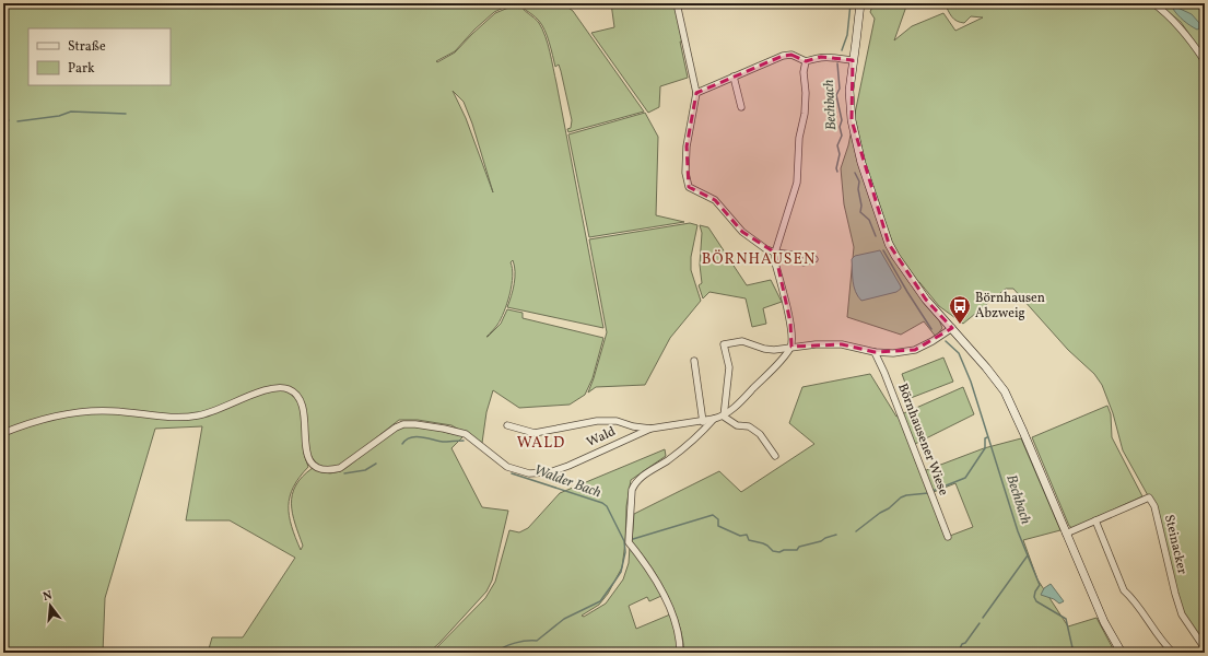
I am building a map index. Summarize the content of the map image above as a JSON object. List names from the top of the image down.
{
  "streets": {
    "street": ["Wald", "Börnhausener Wiese", "Steinacker"]
  },
  "districts": ["BÖRNHAUSEN", "WALD"],
  "water": ["Bechbach", "Walder Bach"],
  "places": {
    "bus stop": ["Börnhausen Abzweig"]
  },
  "legend": ["Straße", "Park"],
  "north": "top"
}
